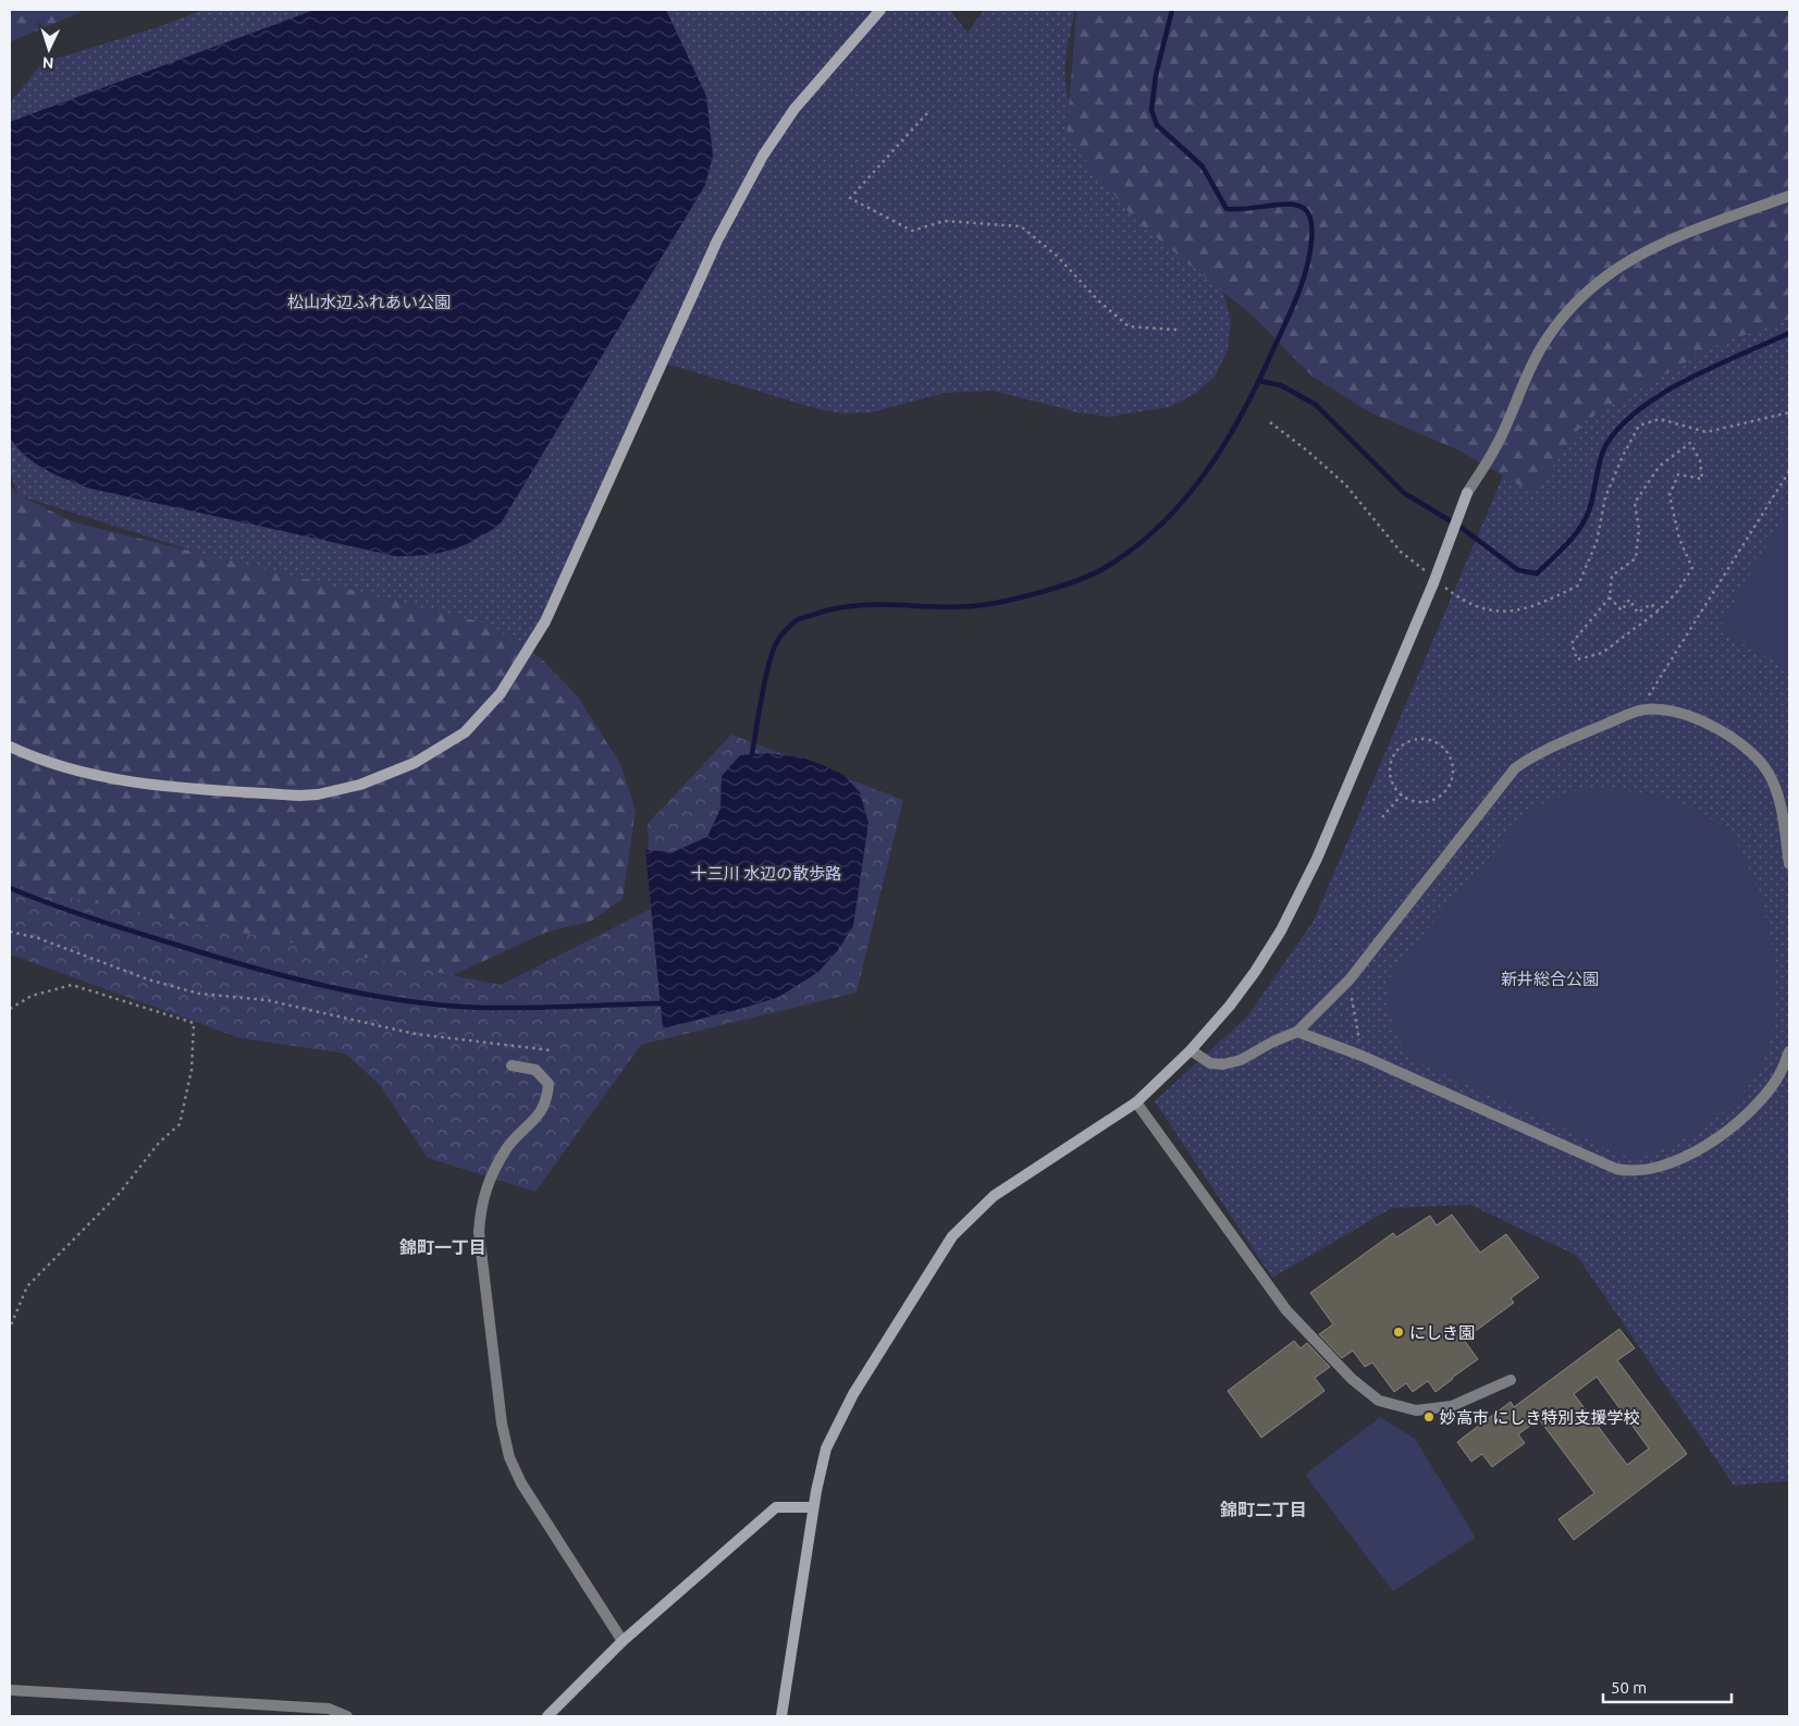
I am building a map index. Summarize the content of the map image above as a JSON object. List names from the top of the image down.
{
  "districts": ["錦町一丁目", "錦町二丁目"],
  "parks": ["松山水辺ふれあい公園", "十三川 水辺の散歩路", "新井総合公園"],
  "places": ["にしき園", "妙高市 にしき特別支援学校"],
  "scale_bar": "50 m",
  "north": "bottom"
}
